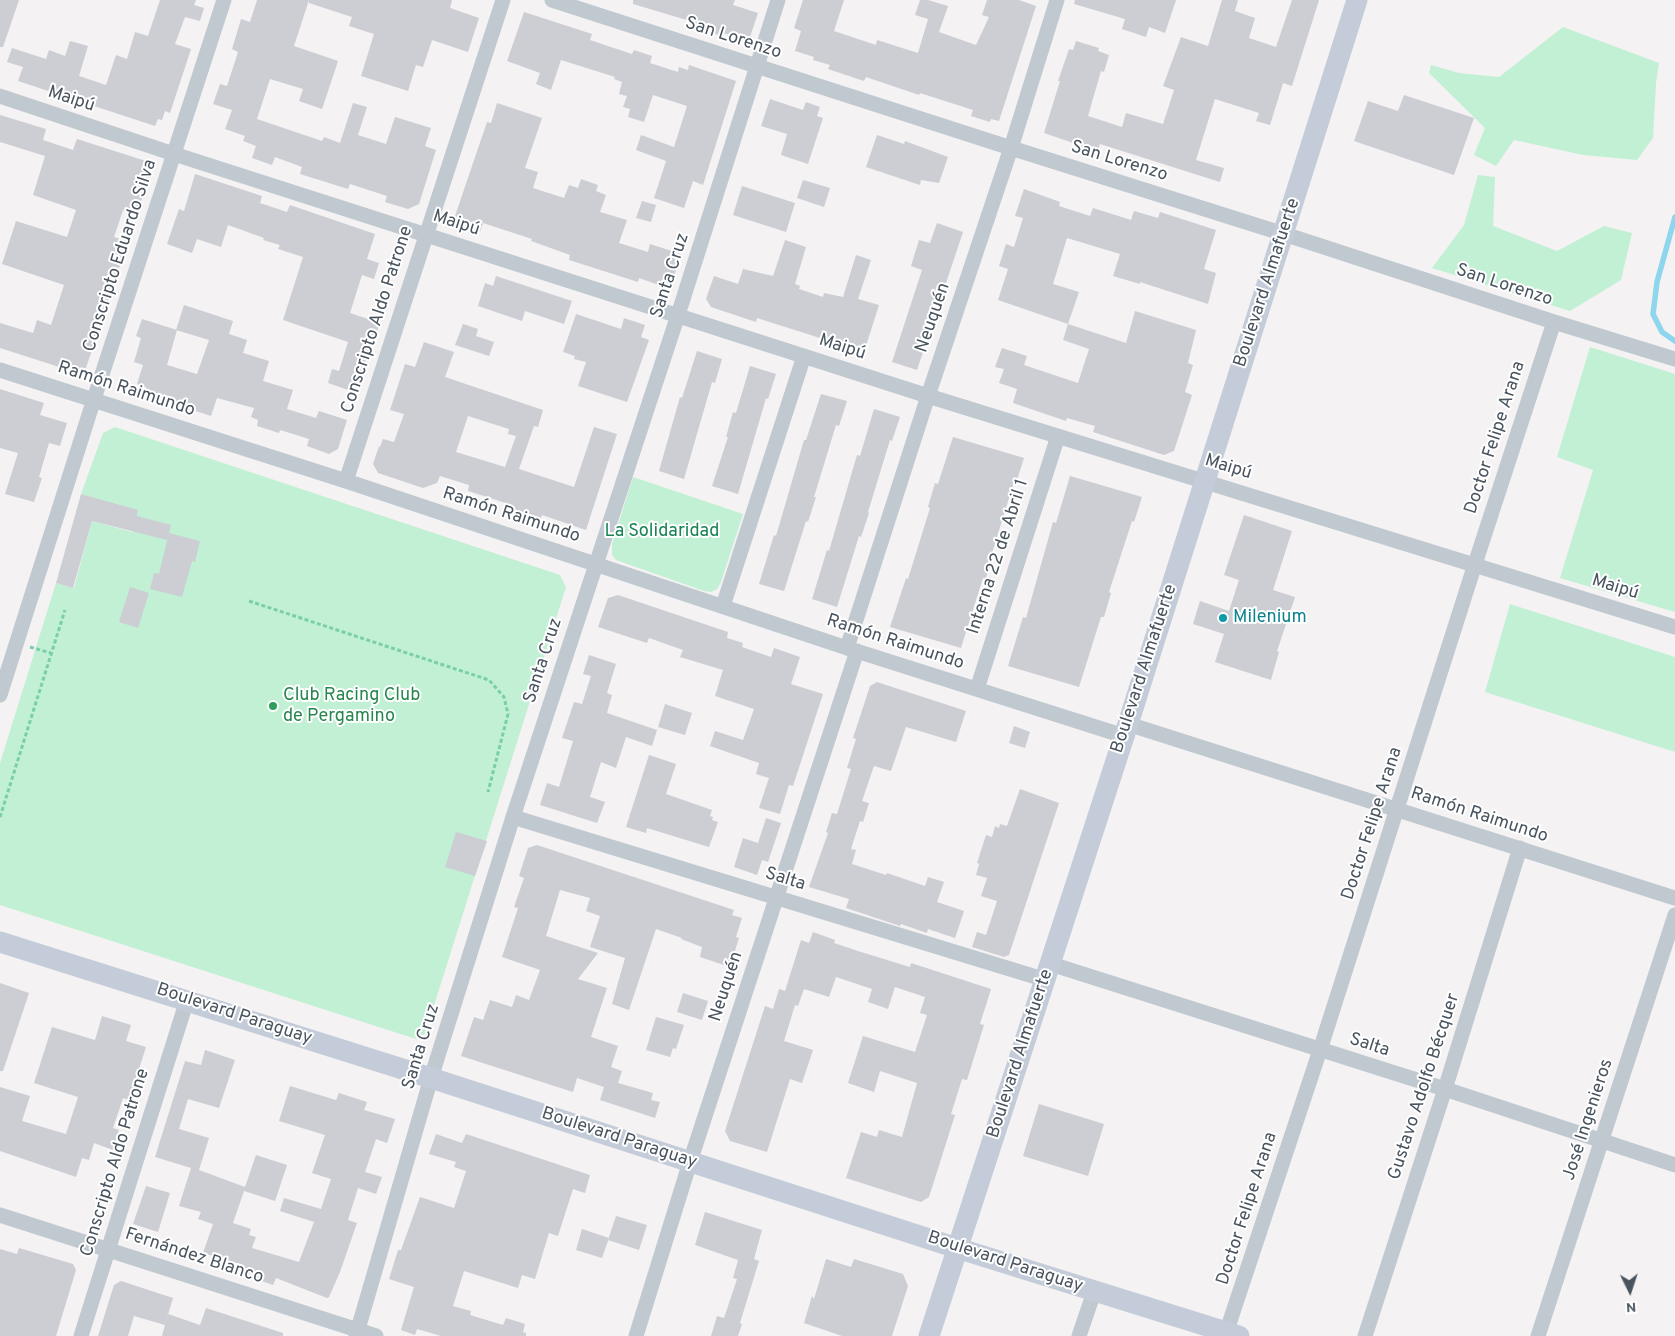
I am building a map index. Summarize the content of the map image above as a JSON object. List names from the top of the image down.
{
  "streets": {
    "main road": ["Boulevard Almafuerte", "Boulevard Paraguay"],
    "street": [
      "San Lorenzo",
      "Maipú",
      "Conscripto Eduardo Silva",
      "Santa Cruz",
      "Neuquén",
      "Conscripto Aldo Patrone",
      "Ramón Raimundo",
      "Doctor Felipe Arana",
      "Interna 22 de Abril 1",
      "Salta",
      "Gustavo Adolfo Bécquer",
      "José Ingenieros",
      "Fernández Blanco"
    ]
  },
  "crossings": [
    ["San Lorenzo", "Santa Cruz"],
    ["San Lorenzo", "Boulevard Almafuerte"],
    ["San Lorenzo", "Neuquén"],
    ["San Lorenzo", "Doctor Felipe Arana"],
    ["Maipú", "Conscripto Eduardo Silva"],
    ["Maipú", "Santa Cruz"],
    ["Maipú", "Boulevard Almafuerte"],
    ["Maipú", "Neuquén"],
    ["Maipú", "Conscripto Aldo Patrone"],
    ["Maipú", "Doctor Felipe Arana"],
    ["Maipú", "Interna 22 de Abril 1"],
    ["Conscripto Eduardo Silva", "Ramón Raimundo"],
    ["Santa Cruz", "Ramón Raimundo"],
    ["Santa Cruz", "Salta"],
    ["Santa Cruz", "Boulevard Paraguay"],
    ["Santa Cruz", "Fernández Blanco"],
    ["Boulevard Almafuerte", "Ramón Raimundo"],
    ["Boulevard Almafuerte", "Salta"],
    ["Boulevard Almafuerte", "Boulevard Paraguay"],
    ["Neuquén", "Ramón Raimundo"],
    ["Neuquén", "Salta"],
    ["Neuquén", "Boulevard Paraguay"],
    ["Conscripto Aldo Patrone", "Ramón Raimundo"],
    ["Conscripto Aldo Patrone", "Boulevard Paraguay"],
    ["Conscripto Aldo Patrone", "Fernández Blanco"],
    ["Ramón Raimundo", "Doctor Felipe Arana"],
    ["Ramón Raimundo", "Interna 22 de Abril 1"],
    ["Ramón Raimundo", "Gustavo Adolfo Bécquer"],
    ["Doctor Felipe Arana", "Salta"],
    ["Doctor Felipe Arana", "Boulevard Paraguay"],
    ["Salta", "Gustavo Adolfo Bécquer"],
    ["Salta", "José Ingenieros"]
  ],
  "parks": ["La Solidaridad"],
  "places": ["Milenium", "Club Racing Club de Pergamino"],
  "north": "bottom"
}
